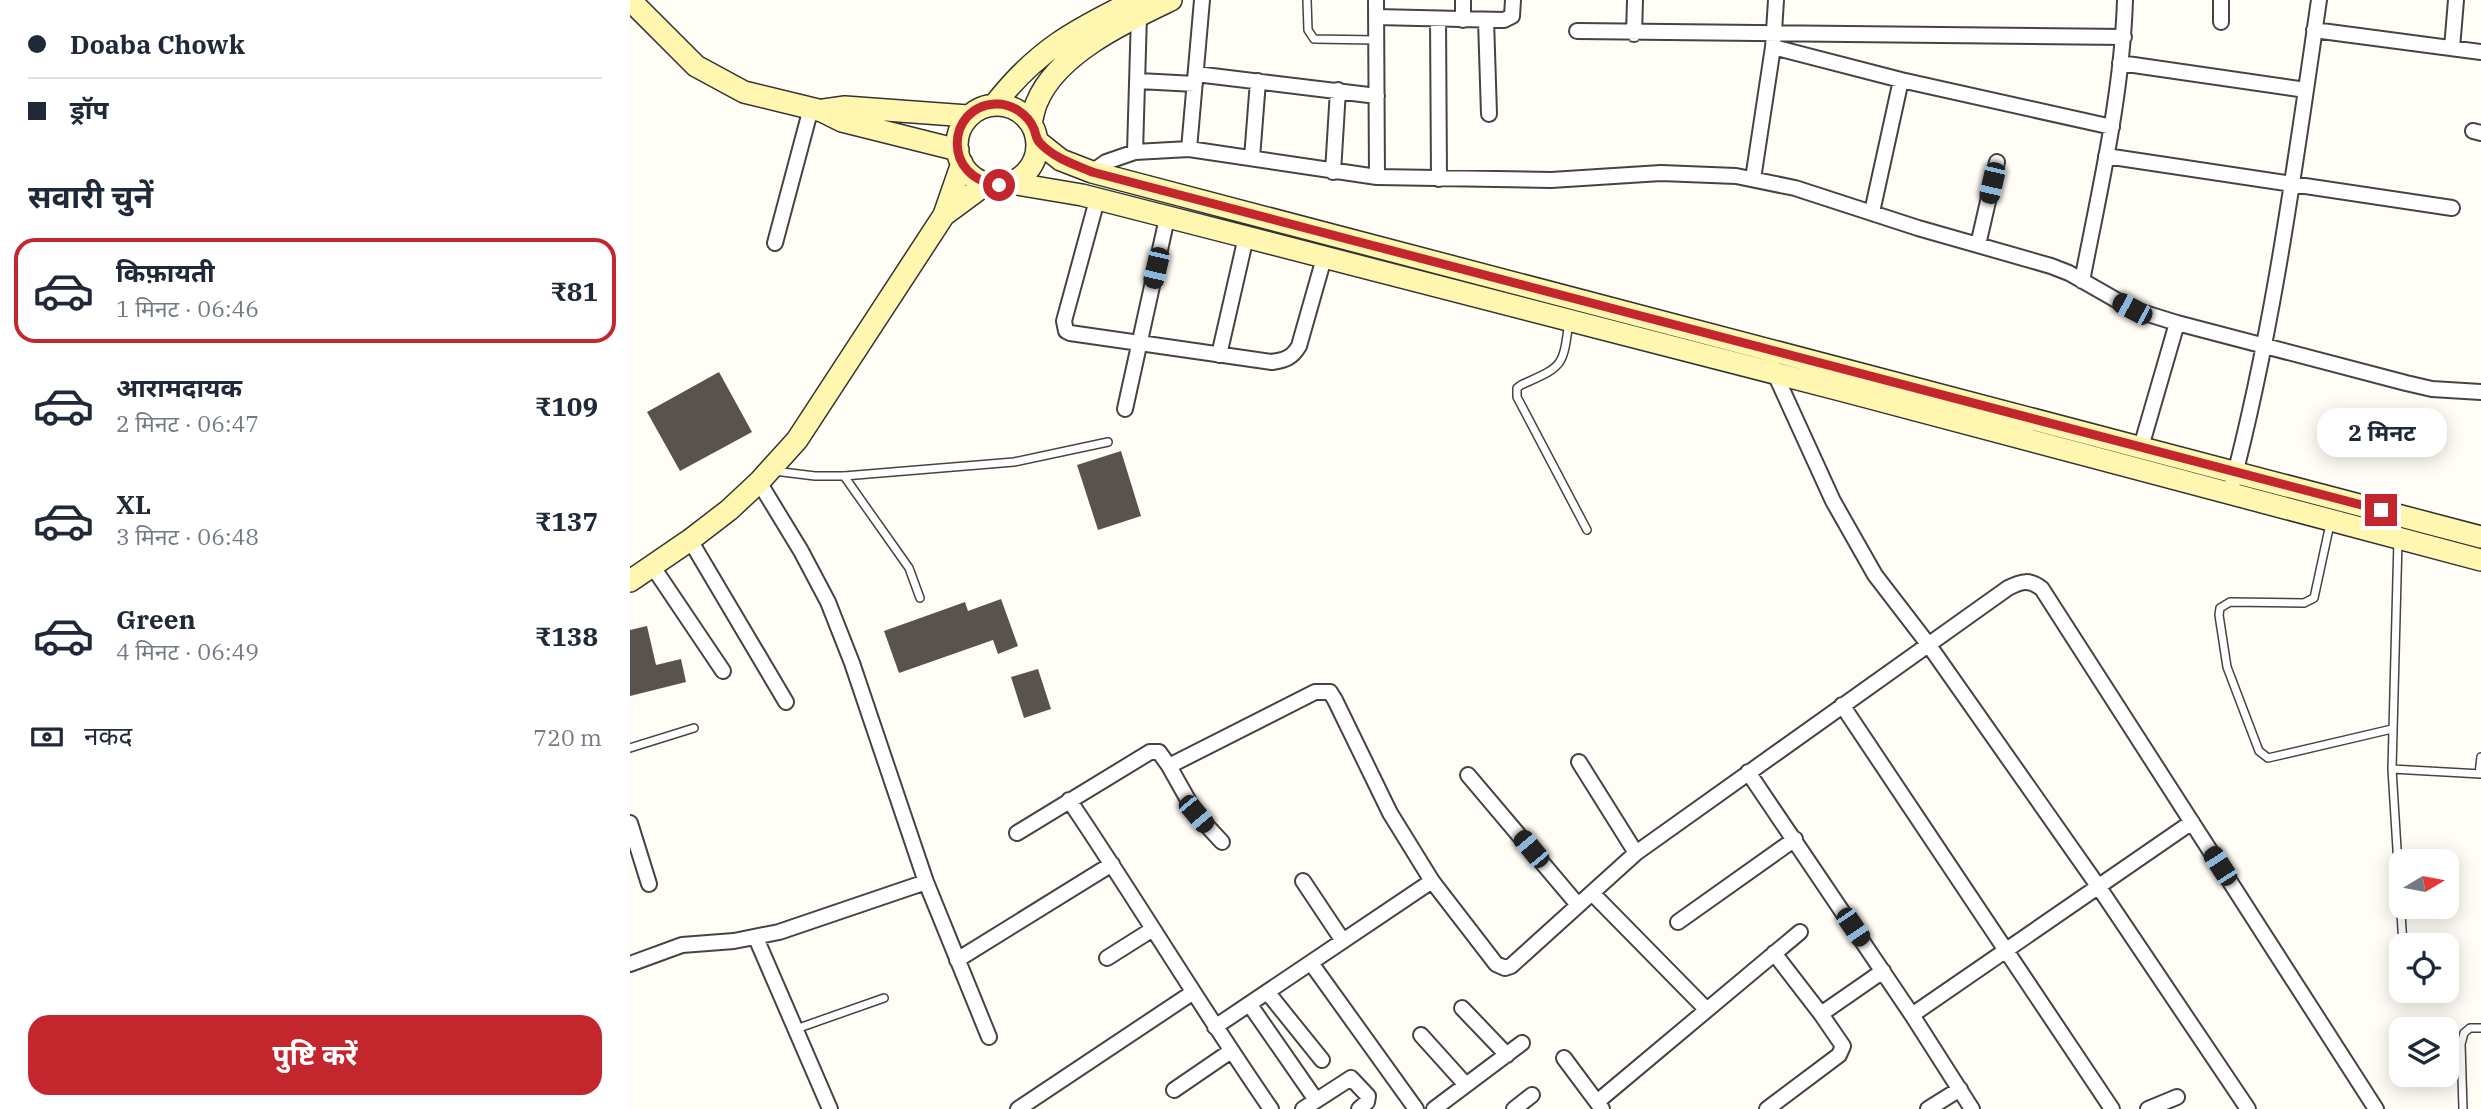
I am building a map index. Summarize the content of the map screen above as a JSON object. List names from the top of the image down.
{
  "north": "right",
  "page": {
    "banner": ["Doaba Chowk", "ड्रॉप"],
    "heading": "सवारी चुनें",
    "list": [
      {
        "name": "किफ़ायती",
        "note": "1 मिनट · 06:46",
        "value": "₹81"
      },
      {
        "name": "आरामदायक",
        "note": "2 मिनट · 06:47",
        "value": "₹109"
      },
      {
        "name": "XL",
        "note": "3 मिनट · 06:48",
        "value": "₹137"
      },
      {
        "name": "Green",
        "note": "4 मिनट · 06:49",
        "value": "₹138"
      }
    ],
    "bubble": "2 मिनट",
    "pay": ["नकद", "720 m"],
    "buttons": "पुष्टि करें"
  }
}
